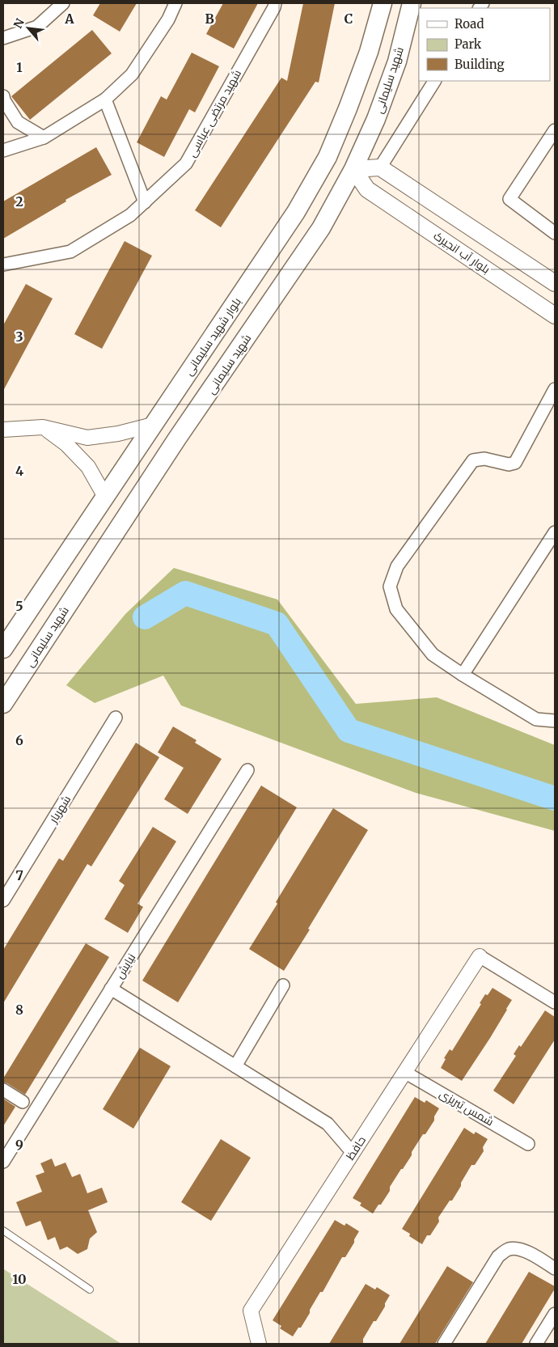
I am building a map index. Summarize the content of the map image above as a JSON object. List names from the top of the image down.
{
  "streets": {
    "main road": ["شهید سلیمانی", "بلوار آب انجیرک", "بلوار شهید سلیمانی"],
    "street": [
      "شهید مرتضی عباسی",
      "شهریار",
      "نیایش",
      "شمس تبریزی",
      "حافظ"
    ]
  },
  "crossings": [
    ["شمس تبریزی", "حافظ"]
  ],
  "legend": ["Road", "Park", "Building"],
  "north": "top left",
  "grid": {
    "columns": ["A", "B", "C"],
    "rows": [
      "1",
      "2",
      "3",
      "4",
      "5",
      "6",
      "7",
      "8",
      "9",
      "10"
    ]
  }
}
